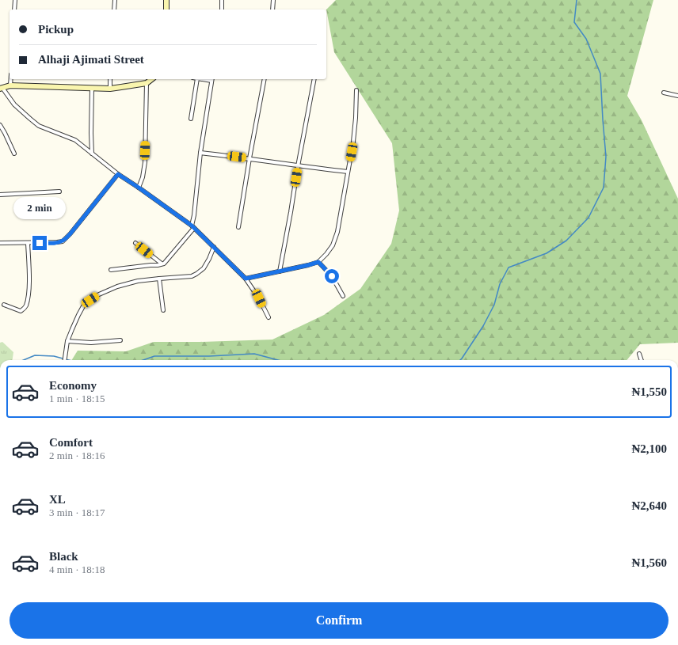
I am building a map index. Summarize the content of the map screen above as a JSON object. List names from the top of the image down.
{
  "page": {
    "banner": ["Pickup", "Alhaji Ajimati Street"],
    "bubble": "2 min",
    "list": [
      {
        "name": "Economy",
        "note": "1 min · 18:15",
        "value": "₦1,550"
      },
      {
        "name": "Comfort",
        "note": "2 min · 18:16",
        "value": "₦2,100"
      },
      {
        "name": "XL",
        "note": "3 min · 18:17",
        "value": "₦2,640"
      },
      {
        "name": "Black",
        "note": "4 min · 18:18",
        "value": "₦1,560"
      }
    ],
    "buttons": "Confirm"
  }
}
